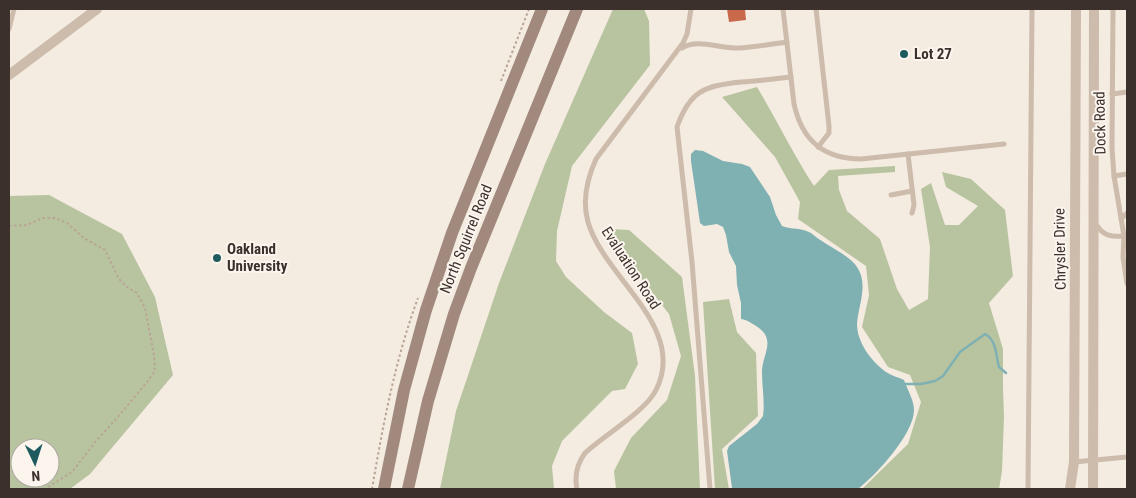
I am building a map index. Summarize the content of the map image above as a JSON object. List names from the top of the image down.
{
  "streets": {
    "main road": ["North Squirrel Road"],
    "street": ["Chrysler Drive"],
    "lane": ["Dock Road", "Evaluation Road"]
  },
  "places": ["Lot 27", "Oakland University"],
  "north": "bottom"
}
